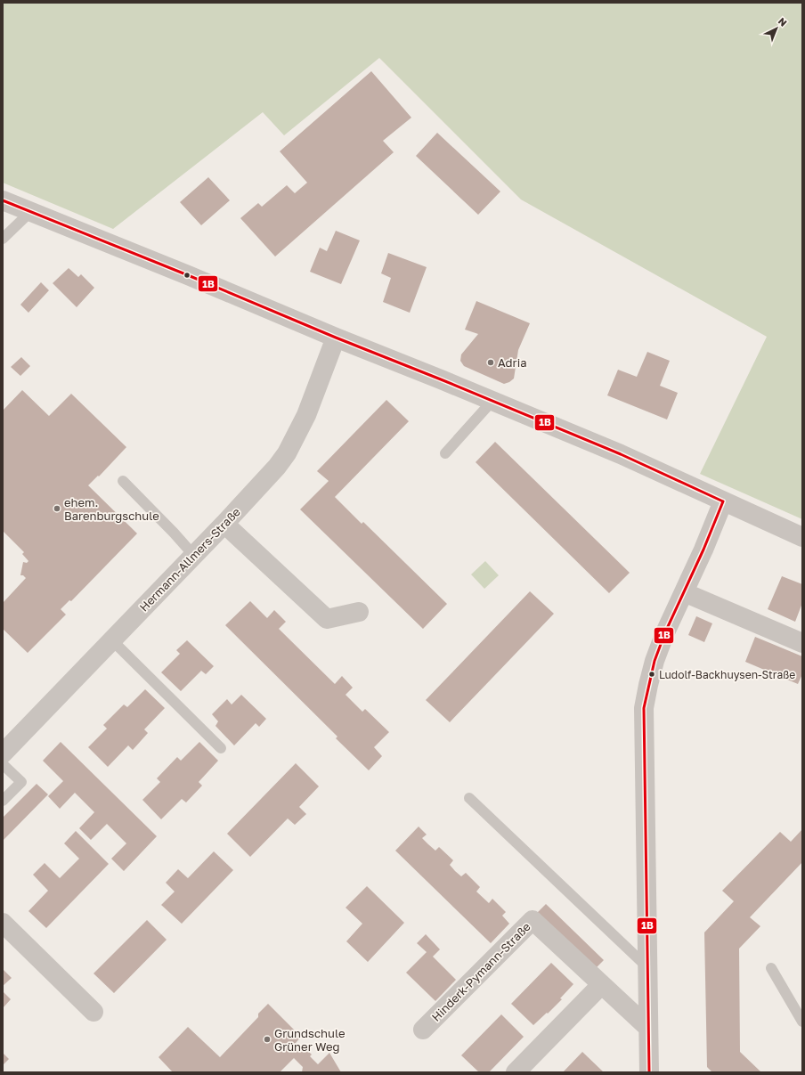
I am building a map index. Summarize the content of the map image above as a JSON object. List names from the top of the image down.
{
  "streets": {
    "street": ["Hermann-Allmers-Straße", "Hinderk-Pymann-Straße"]
  },
  "places": [
    "Adria",
    "ehem. Barenburgschule",
    "Ludolf-Backhuysen-Straße",
    "Grundschule Grüner Weg"
  ],
  "lines": ["transit line 1B"],
  "north": "top right"
}
